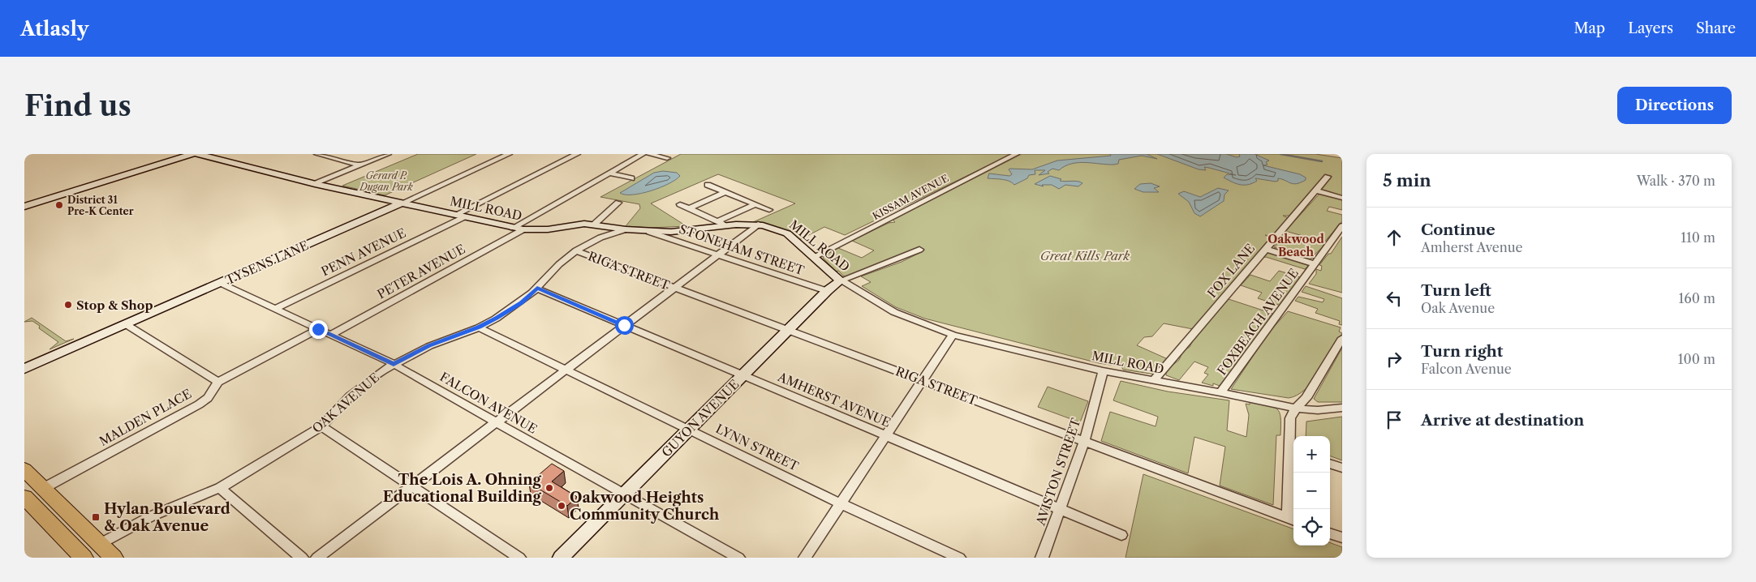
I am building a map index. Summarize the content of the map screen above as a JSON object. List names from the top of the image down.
{
  "streets": {
    "street": [
      "KISSAM AVENUE",
      "MILL ROAD",
      "STONEHAM STREET",
      "PENN AVENUE",
      "TYSENS LANE",
      "RIGA STREET",
      "FOX LANE",
      "PETER AVENUE",
      "FOXBEACH AVENUE",
      "AMHERST AVENUE",
      "OAK AVENUE",
      "FALCON AVENUE",
      "MALDEN PLACE",
      "GUYON AVENUE",
      "LYNN STREET",
      "AVISTON STREET"
    ]
  },
  "crossings": [
    ["KISSAM AVENUE", "MILL ROAD"],
    ["MILL ROAD", "STONEHAM STREET"],
    ["MILL ROAD", "PENN AVENUE"],
    ["MILL ROAD", "TYSENS LANE"],
    ["MILL ROAD", "FOX LANE"],
    ["MILL ROAD", "PETER AVENUE"],
    ["MILL ROAD", "FOXBEACH AVENUE"],
    ["MILL ROAD", "OAK AVENUE"],
    ["MILL ROAD", "GUYON AVENUE"],
    ["MILL ROAD", "AVISTON STREET"],
    ["STONEHAM STREET", "GUYON AVENUE"],
    ["PENN AVENUE", "FALCON AVENUE"],
    ["TYSENS LANE", "FALCON AVENUE"],
    ["RIGA STREET", "OAK AVENUE"],
    ["RIGA STREET", "GUYON AVENUE"],
    ["RIGA STREET", "AVISTON STREET"],
    ["PETER AVENUE", "FALCON AVENUE"],
    ["AMHERST AVENUE", "OAK AVENUE"],
    ["AMHERST AVENUE", "GUYON AVENUE"],
    ["AMHERST AVENUE", "AVISTON STREET"],
    ["OAK AVENUE", "FALCON AVENUE"],
    ["OAK AVENUE", "LYNN STREET"],
    ["FALCON AVENUE", "MALDEN PLACE"],
    ["FALCON AVENUE", "GUYON AVENUE"],
    ["GUYON AVENUE", "LYNN STREET"]
  ],
  "districts": ["Oakwood Beach"],
  "parks": ["Gerard P. Dugan Park", "Great Kills Park"],
  "places": {
    "other": [
      "District 31 Pre-K Center",
      "Stop & Shop",
      "The Lois A. Ohning Educational Building",
      "Oakwood Heights Community Church"
    ],
    "transit": ["Hylan Boulevard & Oak Avenue"]
  },
  "page": {
    "header": "Atlasly",
    "nav": ["Map", "Layers", "Share"],
    "buttons": "Directions",
    "title": "Find us",
    "heading": ["5 min", "Walk · 370 m"],
    "list": [
      ["Continue", "Amherst Avenue", "110 m"],
      ["Turn left", "Oak Avenue", "160 m"],
      ["Turn right", "Falcon Avenue", "100 m"],
      "Arrive at destination"
    ],
    "map_buttons": ["+", "−"]
  }
}
